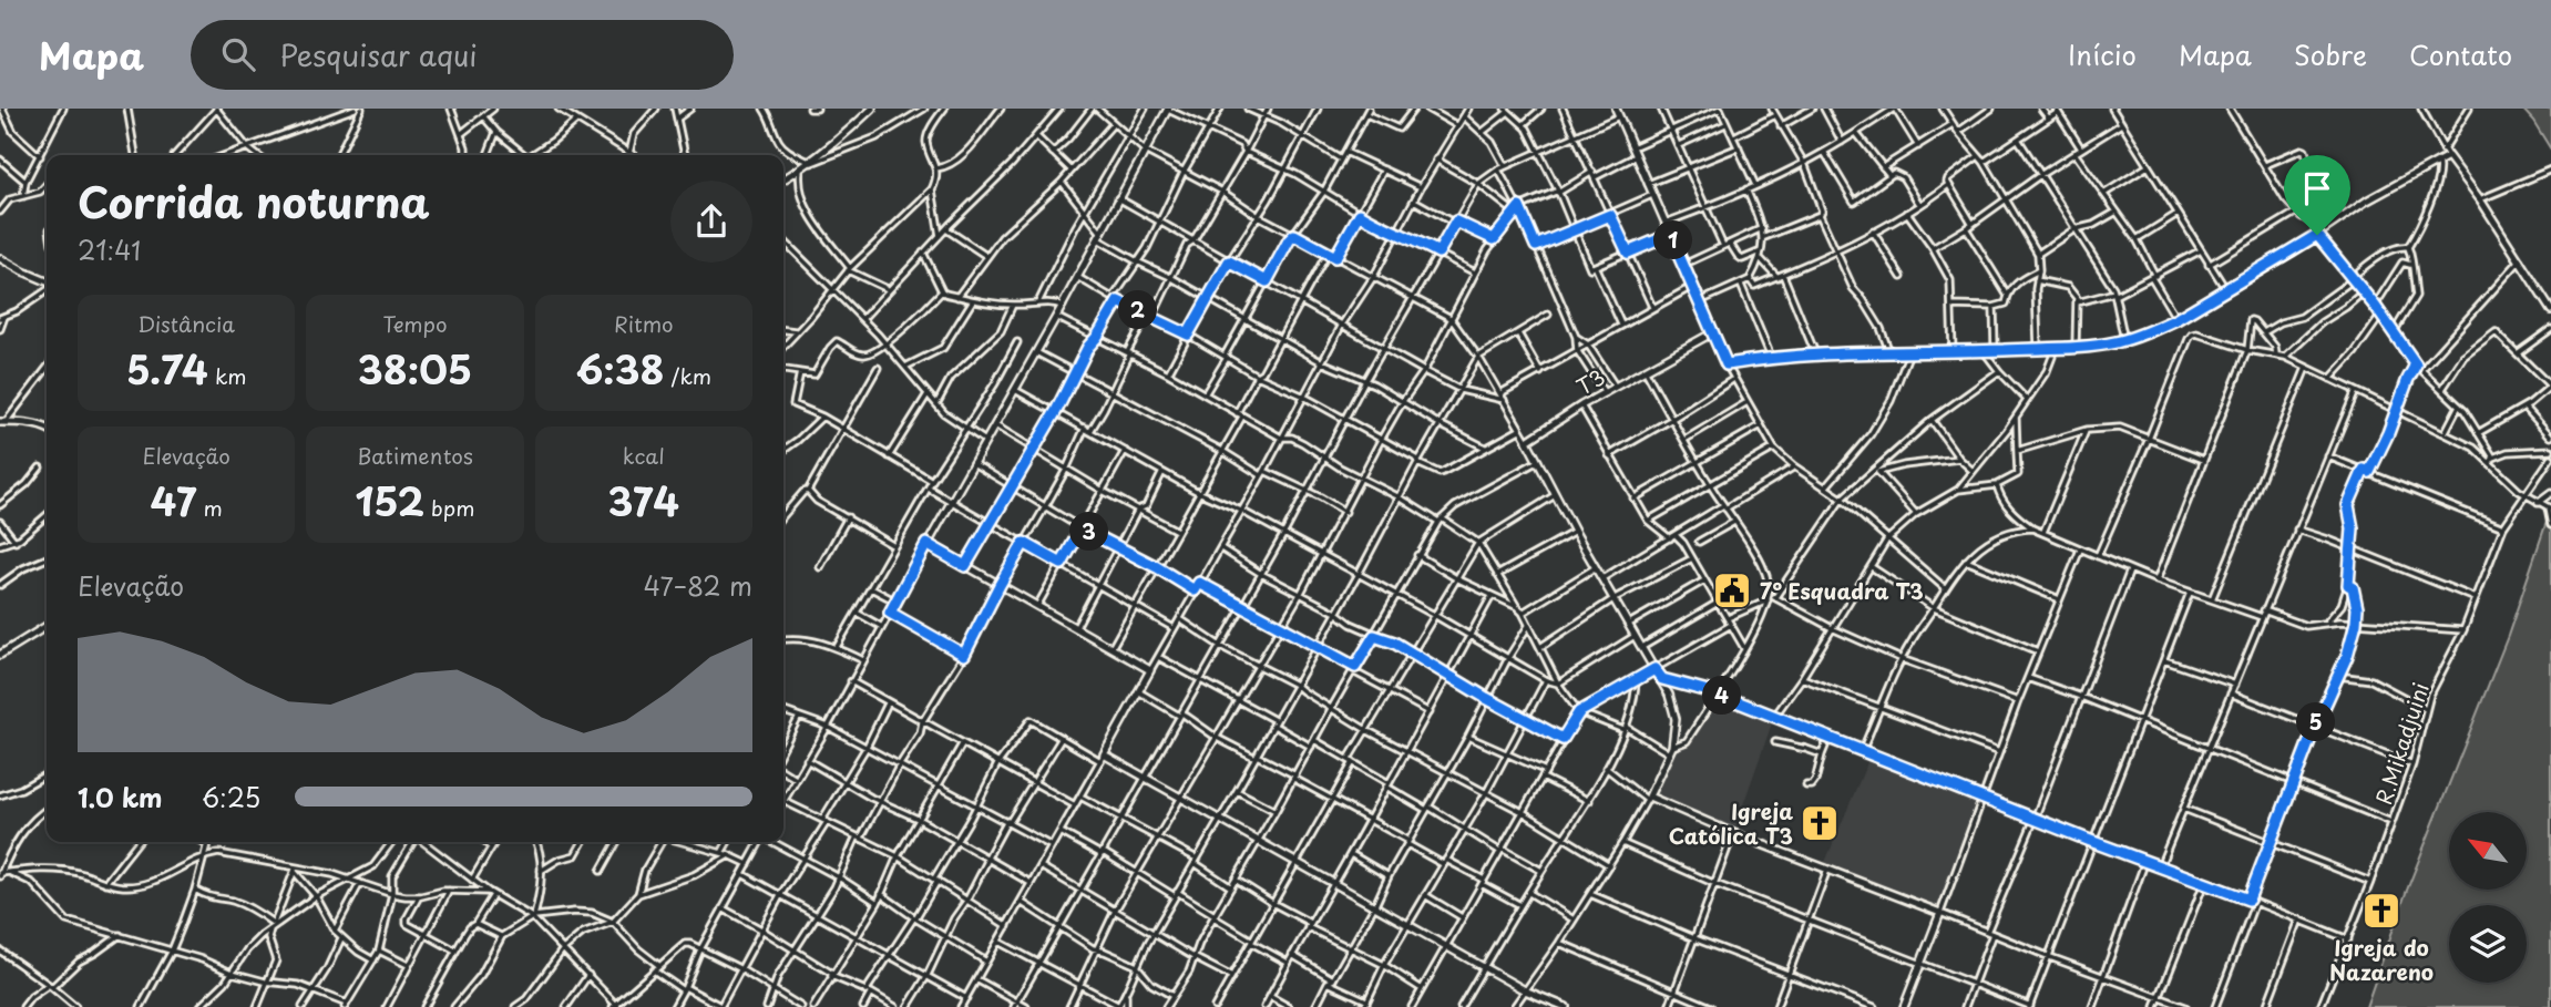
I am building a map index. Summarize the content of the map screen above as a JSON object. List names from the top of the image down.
{
  "streets": {
    "street": ["T3", "R.Mikadjuini"]
  },
  "places": {
    "public building": ["7° Esquadra T3"],
    "church": ["Igreja Católica T3", "Igreja do Nazareno"]
  },
  "north": "top left",
  "page": {
    "header": "Mapa",
    "search": "Pesquisar aqui",
    "nav": [
      "Início",
      "Mapa",
      "Sobre",
      "Contato"
    ],
    "heading": ["Corrida noturna", "21:41"],
    "pins": [
      "1",
      "2",
      "3",
      "4",
      "5"
    ],
    "stats": [
      ["Distância", "5.74 km"],
      ["Tempo", "38:05"],
      ["Ritmo", "6:38 /km"],
      ["Elevação", "47 m"],
      ["Batimentos", "152 bpm"],
      ["kcal", "374"]
    ],
    "chart": ["Elevação", "47–82 m"],
    "list": [
      {
        "name": "1.0 km",
        "note": "6:25"
      }
    ]
  }
}
